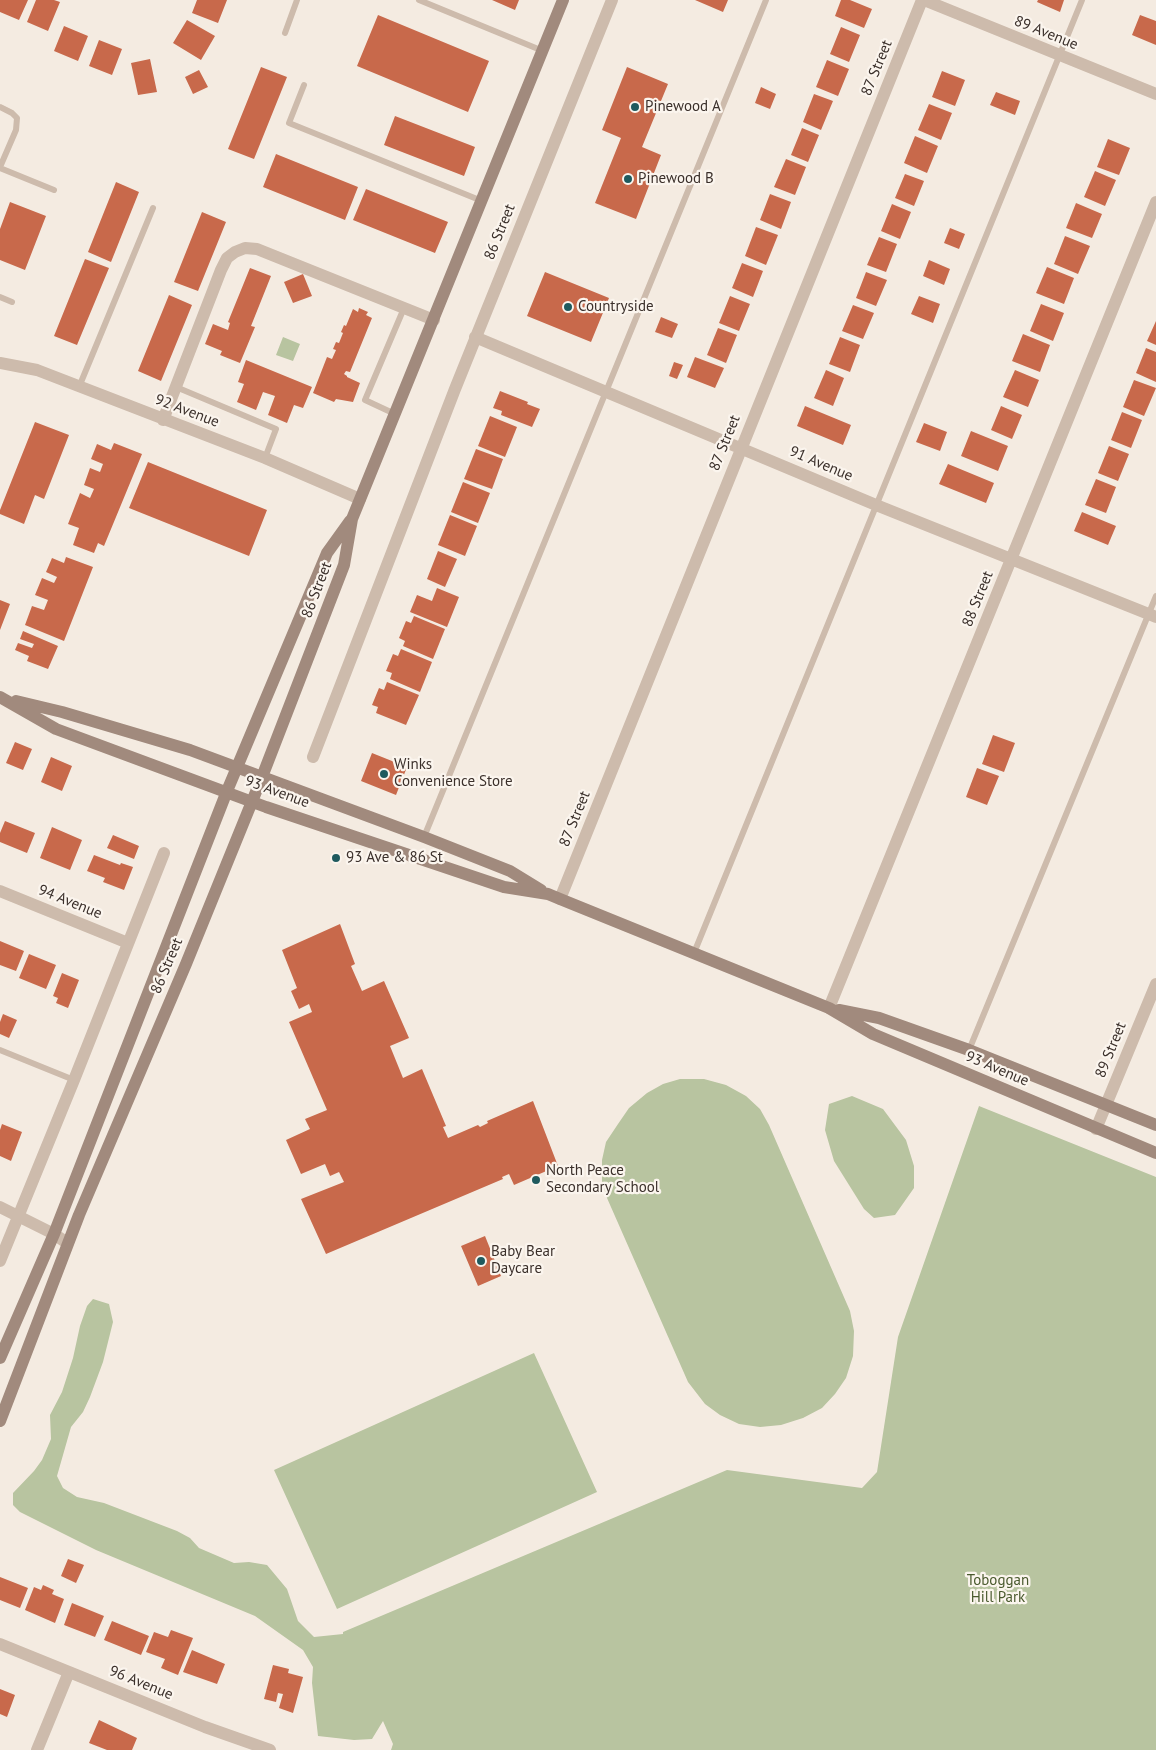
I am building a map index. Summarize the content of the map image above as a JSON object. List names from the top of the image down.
{
  "streets": {
    "main road": ["86 Street", "93 Avenue"],
    "street": [
      "89 Avenue",
      "87 Street",
      "92 Avenue",
      "91 Avenue",
      "88 Street",
      "94 Avenue",
      "89 Street",
      "96 Avenue"
    ]
  },
  "crossings": [
    ["89 Avenue", "87 Street"],
    ["87 Street", "91 Avenue"],
    ["87 Street", "93 Avenue"],
    ["86 Street", "92 Avenue"],
    ["86 Street", "91 Avenue"],
    ["86 Street", "93 Avenue"],
    ["91 Avenue", "88 Street"],
    ["88 Street", "93 Avenue"],
    ["93 Avenue", "89 Street"]
  ],
  "parks": ["Toboggan Hill Park"],
  "places": [
    "Pinewood A",
    "Pinewood B",
    "Countryside",
    "Winks Convenience Store",
    "93 Ave & 86 St",
    "North Peace Secondary School",
    "Baby Bear Daycare"
  ]
}
